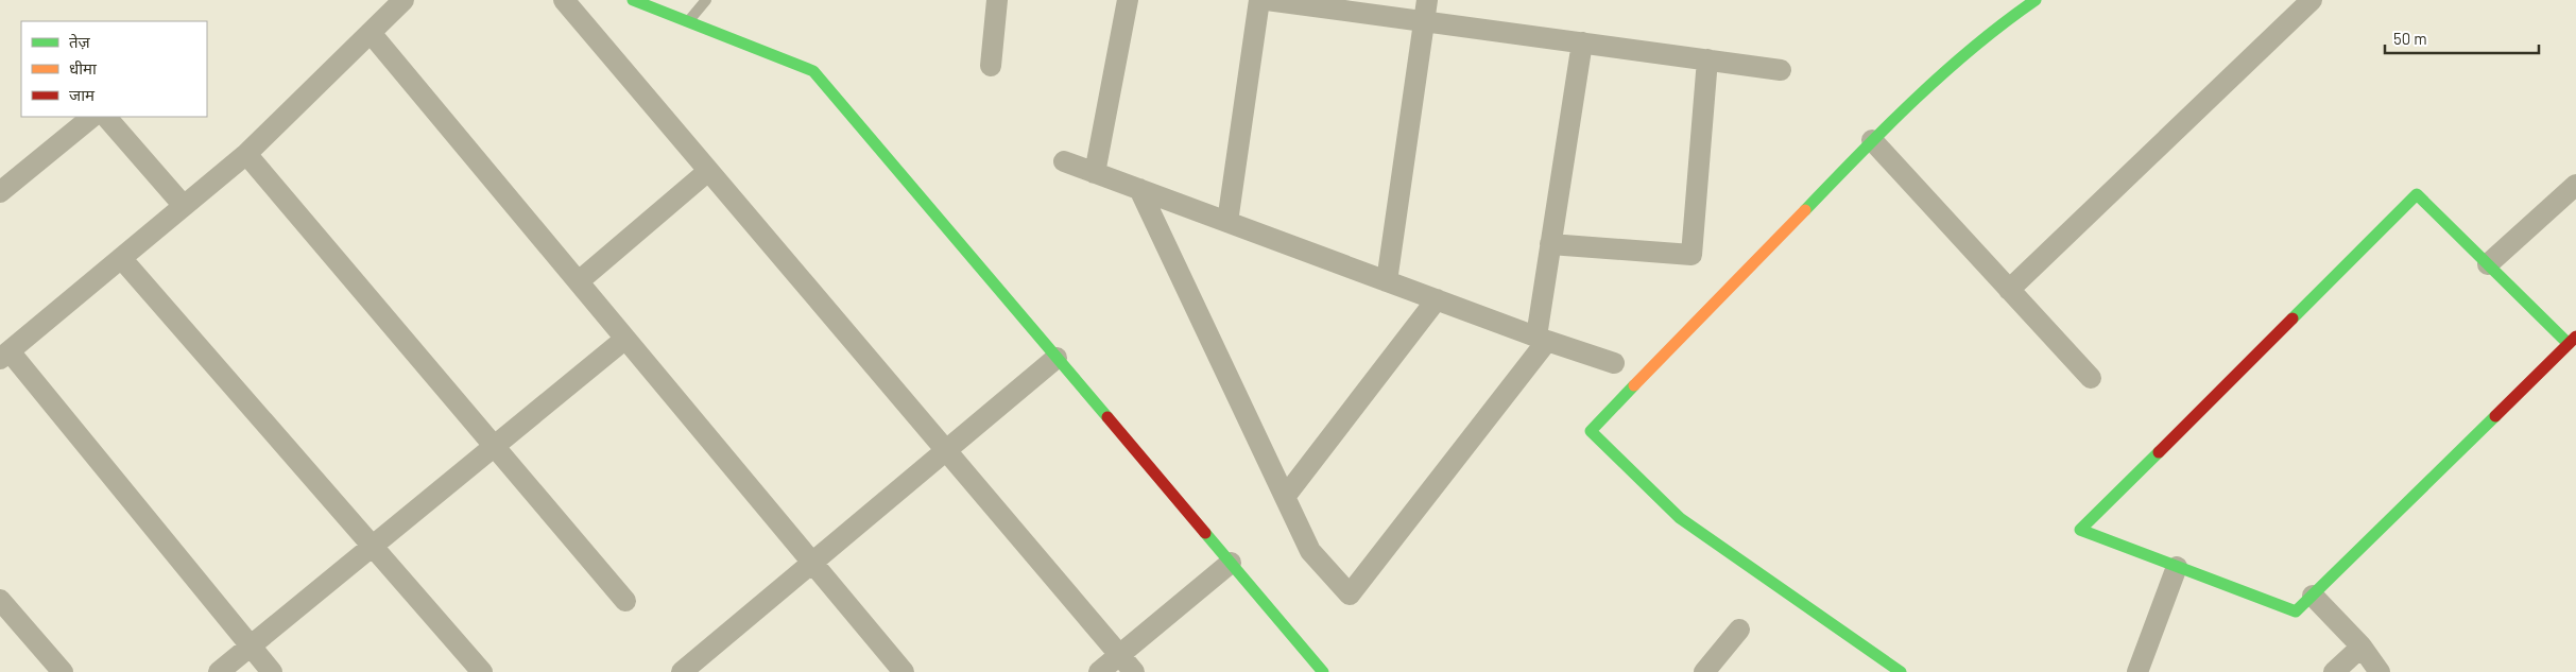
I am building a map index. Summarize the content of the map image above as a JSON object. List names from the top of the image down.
{
  "legend": ["तेज़", "धीमा", "जाम"],
  "scale_bar": "50 m"
}
